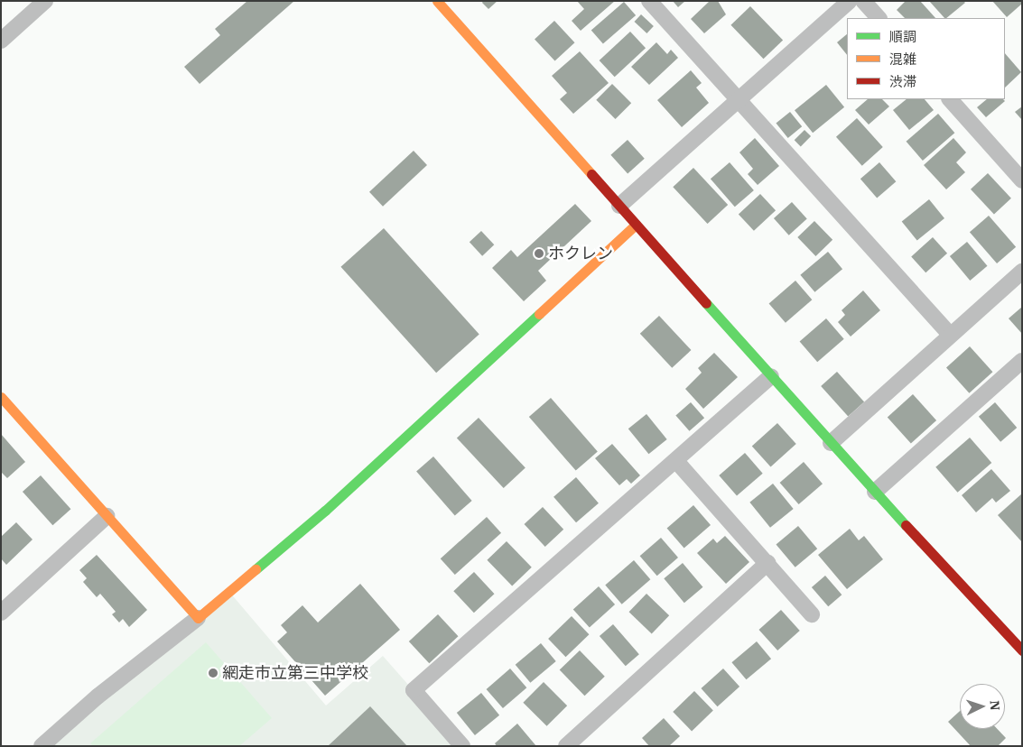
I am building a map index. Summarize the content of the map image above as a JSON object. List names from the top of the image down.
{
  "places": ["ホクレン", "網走市立第三中学校"],
  "legend": ["順調", "混雑", "渋滞"],
  "north": "right"
}
